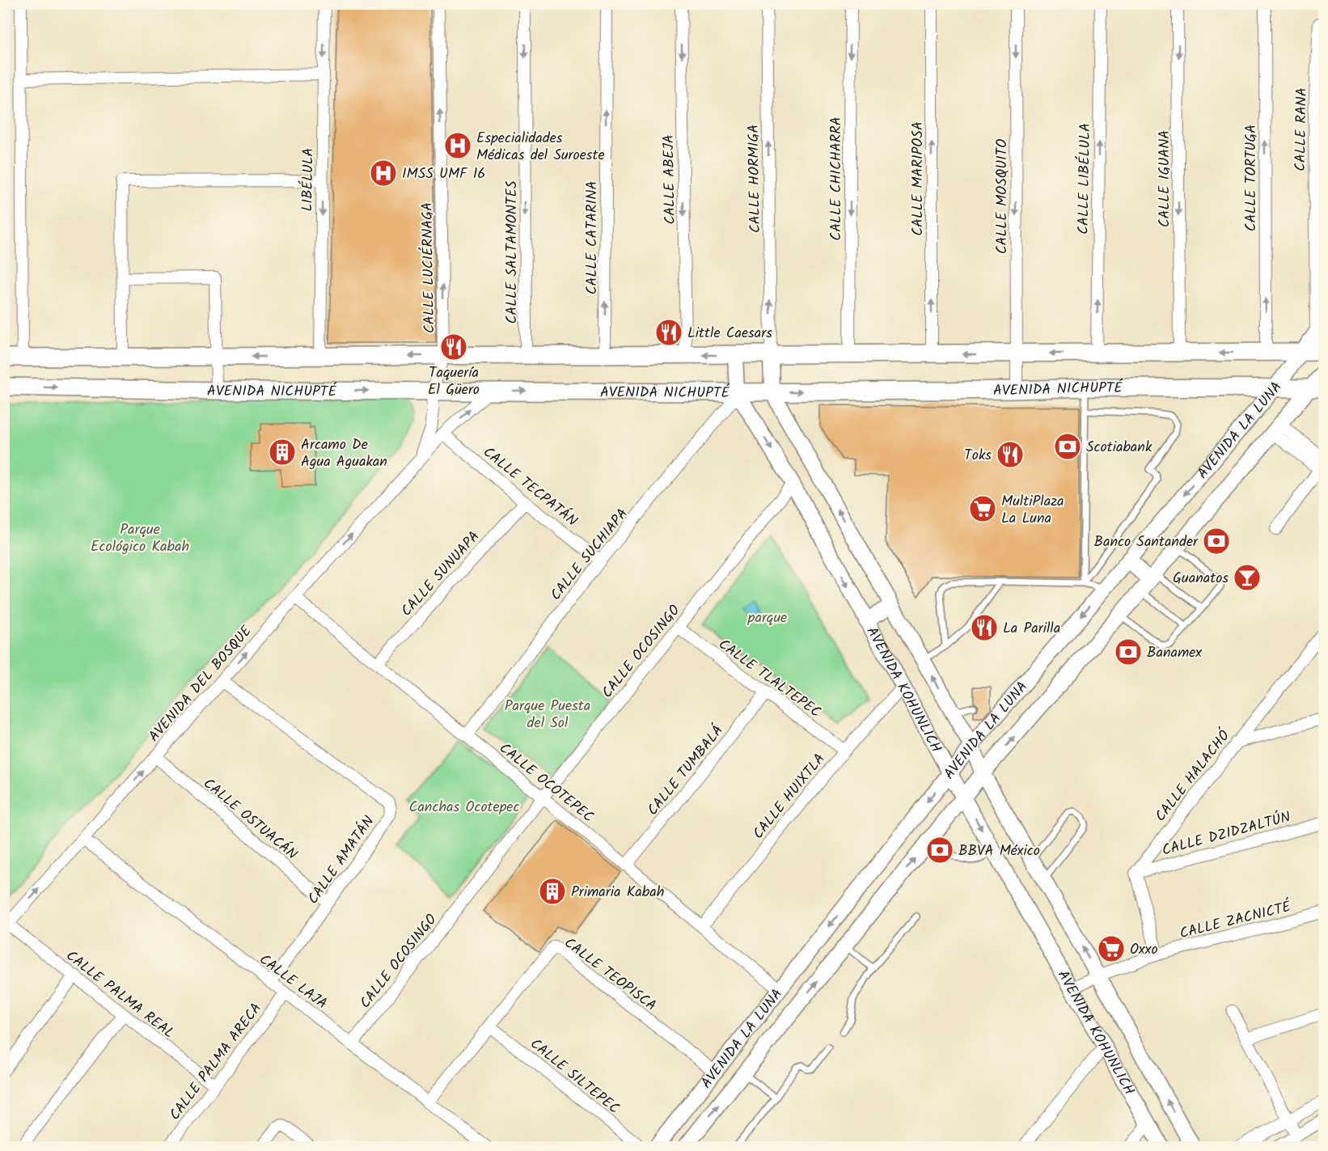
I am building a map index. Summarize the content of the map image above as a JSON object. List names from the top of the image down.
{
  "streets": {
    "main road": ["AVENIDA NICHUPTÉ", "AVENIDA LA LUNA", "AVENIDA KOHUNLICH"],
    "street": [
      "CALLE RANA",
      "CALLE TORTUGA",
      "CALLE HORMIGA",
      "CALLE CHICHARRA",
      "CALLE MARIPOSA",
      "CALLE LIBÉLULA",
      "CALLE IGUANA",
      "LIBÉLULA",
      "CALLE ABEJA",
      "CALLE MOSQUITO",
      "CALLE CATARINA",
      "CALLE SALTAMONTES",
      "CALLE LUCIÉRNAGA",
      "CALLE TECPATÁN",
      "CALLE SUCHIAPA",
      "CALLE SUNUAPA",
      "CALLE OCOSINGO",
      "CALLE TLALTEPEC",
      "AVENIDA DEL BOSQUE",
      "CALLE TUMBALÁ",
      "CALLE HALACHÓ",
      "CALLE OCOTEPEC",
      "CALLE HUIXTLA",
      "CALLE OSTUACÁN",
      "CALLE DZIDZALTÚN",
      "CALLE AMATÁN",
      "CALLE ZACNICTÉ",
      "CALLE TEOPISCA",
      "CALLE LAJA",
      "CALLE PALMA REAL",
      "CALLE PALMA ARECA",
      "CALLE SILTEPEC"
    ]
  },
  "crossings": [
    ["CALLE RANA", "AVENIDA LA LUNA"],
    ["CALLE HORMIGA", "AVENIDA KOHUNLICH"],
    ["CALLE MOSQUITO", "AVENIDA NICHUPTÉ"],
    ["CALLE LUCIÉRNAGA", "AVENIDA DEL BOSQUE"],
    ["AVENIDA NICHUPTÉ", "AVENIDA LA LUNA"],
    ["AVENIDA NICHUPTÉ", "CALLE SUCHIAPA"],
    ["AVENIDA NICHUPTÉ", "AVENIDA DEL BOSQUE"],
    ["AVENIDA NICHUPTÉ", "AVENIDA KOHUNLICH"],
    ["AVENIDA LA LUNA", "AVENIDA KOHUNLICH"],
    ["AVENIDA LA LUNA", "CALLE OCOTEPEC"],
    ["AVENIDA LA LUNA", "CALLE TEOPISCA"],
    ["CALLE TECPATÁN", "CALLE SUCHIAPA"],
    ["CALLE TECPATÁN", "CALLE SUNUAPA"],
    ["CALLE TECPATÁN", "AVENIDA DEL BOSQUE"],
    ["CALLE SUCHIAPA", "AVENIDA KOHUNLICH"],
    ["CALLE SUCHIAPA", "CALLE OCOTEPEC"],
    ["CALLE SUNUAPA", "CALLE OCOTEPEC"],
    ["CALLE OCOSINGO", "CALLE TLALTEPEC"],
    ["CALLE OCOSINGO", "AVENIDA KOHUNLICH"],
    ["CALLE OCOSINGO", "CALLE OCOTEPEC"],
    ["CALLE OCOSINGO", "CALLE LAJA"],
    ["CALLE TLALTEPEC", "CALLE TUMBALÁ"],
    ["CALLE TLALTEPEC", "CALLE HUIXTLA"],
    ["AVENIDA DEL BOSQUE", "CALLE OCOTEPEC"],
    ["AVENIDA DEL BOSQUE", "CALLE OSTUACÁN"],
    ["AVENIDA DEL BOSQUE", "CALLE AMATÁN"],
    ["AVENIDA DEL BOSQUE", "CALLE LAJA"],
    ["AVENIDA DEL BOSQUE", "CALLE PALMA REAL"],
    ["AVENIDA KOHUNLICH", "CALLE HUIXTLA"],
    ["AVENIDA KOHUNLICH", "CALLE ZACNICTÉ"],
    ["CALLE TUMBALÁ", "CALLE OCOTEPEC"],
    ["CALLE HALACHÓ", "CALLE DZIDZALTÚN"],
    ["CALLE OCOTEPEC", "CALLE HUIXTLA"],
    ["CALLE OSTUACÁN", "CALLE AMATÁN"],
    ["CALLE AMATÁN", "CALLE LAJA"],
    ["CALLE TEOPISCA", "CALLE LAJA"],
    ["CALLE TEOPISCA", "CALLE SILTEPEC"],
    ["CALLE LAJA", "CALLE PALMA ARECA"],
    ["CALLE PALMA REAL", "CALLE PALMA ARECA"]
  ],
  "one_way": [
    "CALLE TORTUGA",
    "CALLE HORMIGA",
    "CALLE CHICHARRA",
    "CALLE MARIPOSA",
    "CALLE LIBÉLULA",
    "CALLE IGUANA",
    "LIBÉLULA",
    "CALLE ABEJA",
    "CALLE MOSQUITO",
    "CALLE CATARINA",
    "CALLE SALTAMONTES",
    "CALLE LUCIÉRNAGA",
    "AVENIDA DEL BOSQUE"
  ],
  "parks": [
    "Parque Ecológico Kabah",
    "parque",
    "Parque Puesta del Sol",
    "Canchas Ocotepec"
  ],
  "places": {
    "hospital": ["Especialidades Médicas del Suroeste", "IMSS UMF 16"],
    "restaurant": [
      "Little Caesars",
      "Taquería El Güero",
      "Toks",
      "La Parilla"
    ],
    "bank": [
      "Scotiabank",
      "Banco Santander",
      "Banamex",
      "BBVA México"
    ],
    "building": ["Arcamo De Agua Aguakan", "Primaria Kabah"],
    "supermarket": ["MultiPlaza La Luna", "Oxxo"],
    "bar": ["Guanatos"]
  }
}
